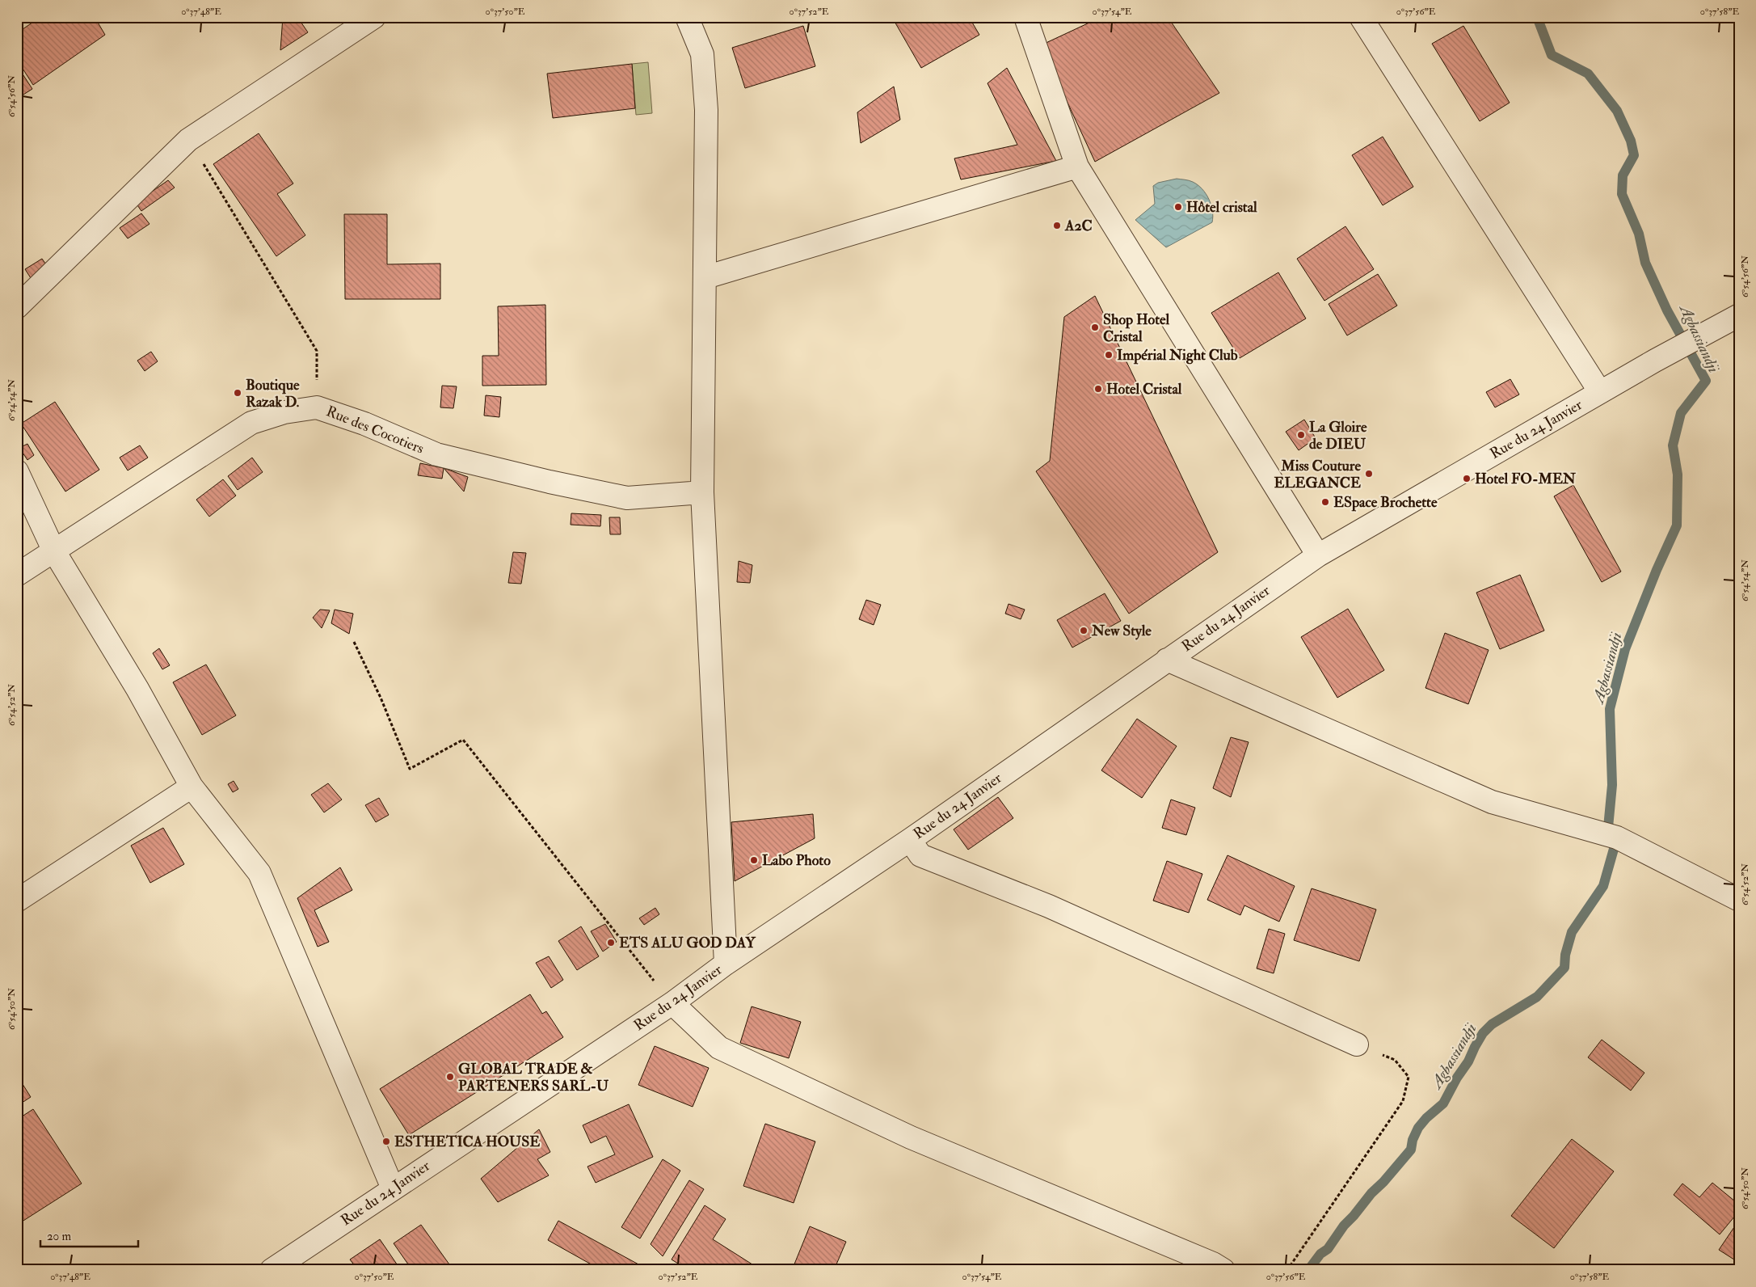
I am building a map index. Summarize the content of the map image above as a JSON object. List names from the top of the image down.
{
  "streets": {
    "street": ["Rue du 24 Janvier", "Rue des Cocotiers"]
  },
  "water": ["Agbassiandji"],
  "places": [
    "Hôtel cristal",
    "A2C",
    "Shop Hotel Cristal",
    "Impérial Night Club",
    "Hotel Cristal",
    "Boutique Razak D.",
    "La Gloire de DIEU",
    "Miss Couture ELEGANCE",
    "Hotel FO-MEN",
    "ESpace Brochette",
    "New Style",
    "Labo Photo",
    "ETS ALU GOD DAY",
    "GLOBAL TRADE & PARTENERS SARL-U",
    "ESTHETICA HOUSE"
  ],
  "scale_bar": "20 m",
  "coordinates": [
    "0°37'48\"E",
    "0°37'50\"E",
    "0°37'52\"E",
    "0°37'54\"E",
    "0°37'56\"E",
    "0°37'58\"E",
    "6°54'56\"N",
    "6°54'54\"N",
    "6°54'52\"N",
    "6°54'50\"N"
  ]
}
